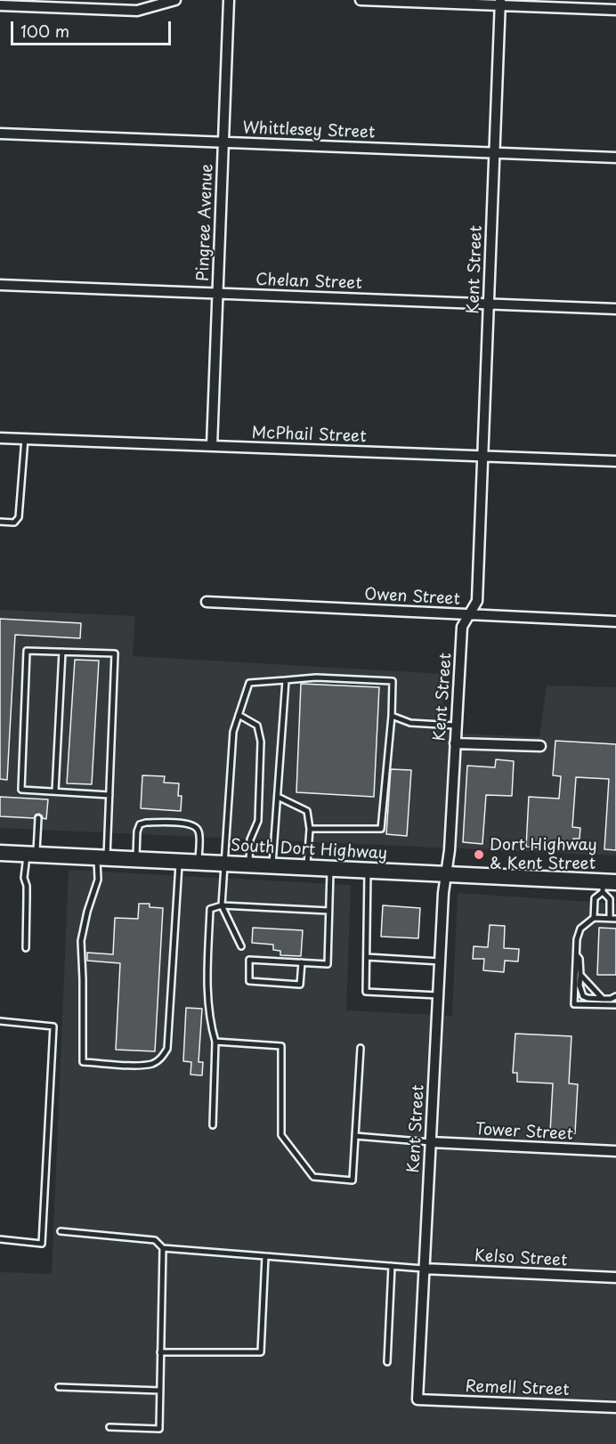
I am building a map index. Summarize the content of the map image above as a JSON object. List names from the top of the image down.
{
  "streets": {
    "main road": ["South Dort Highway"],
    "street": [
      "Whittlesey Street",
      "Pingree Avenue",
      "Kent Street",
      "Chelan Street",
      "McPhail Street",
      "Owen Street",
      "Tower Street",
      "Kelso Street",
      "Remell Street"
    ]
  },
  "crossings": [
    ["Whittlesey Street", "Pingree Avenue"],
    ["Whittlesey Street", "Kent Street"],
    ["Pingree Avenue", "Chelan Street"],
    ["Pingree Avenue", "McPhail Street"],
    ["Kent Street", "Chelan Street"],
    ["Kent Street", "McPhail Street"],
    ["Kent Street", "Owen Street"],
    ["Kent Street", "South Dort Highway"],
    ["Kent Street", "Tower Street"],
    ["Kent Street", "Kelso Street"],
    ["Kent Street", "Remell Street"]
  ],
  "places": ["Dort Highway & Kent Street"],
  "scale_bar": "100 m"
}
